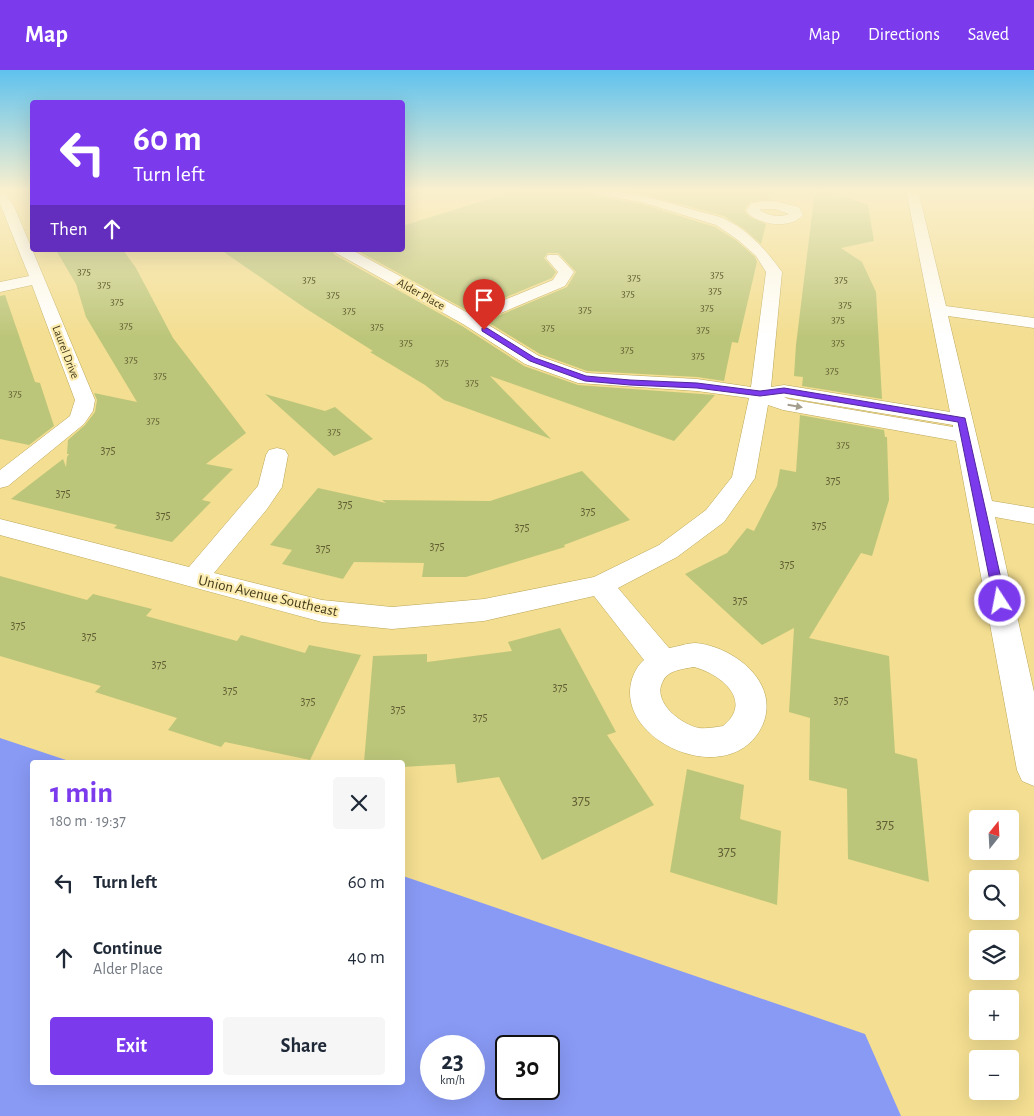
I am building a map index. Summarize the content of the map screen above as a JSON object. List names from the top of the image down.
{
  "streets": {
    "street": ["Alder Place", "Laurel Drive", "Union Avenue Southeast"]
  },
  "crossings": [
    ["Alder Place", "Union Avenue Southeast"]
  ],
  "house_numbers": [
    "375",
    "375",
    "375",
    "375",
    "375",
    "375",
    "375",
    "375",
    "375",
    "375",
    "375",
    "375",
    "375",
    "375",
    "375",
    "375",
    "375",
    "375",
    "375",
    "375",
    "375",
    "375",
    "375",
    "375",
    "375",
    "375",
    "375",
    "375",
    "375",
    "375",
    "375",
    "375",
    "375",
    "375",
    "375",
    "375",
    "375",
    "375",
    "375",
    "375",
    "375",
    "375",
    "375",
    "375",
    "375",
    "375",
    "375",
    "375",
    "375",
    "375",
    "375",
    "375",
    "375",
    "375",
    "375",
    "375"
  ],
  "north": "top",
  "page": {
    "header": "Map",
    "nav": ["Map", "Directions", "Saved"],
    "turn": ["60 m", "Turn left"],
    "then": "Then",
    "heading": ["1 min", "180 m · 19:37"],
    "map_buttons": ["+", "−"],
    "list": [
      {
        "name": "Turn left",
        "value": "60 m"
      },
      {
        "name": "Continue",
        "note": "Alder Place",
        "value": "40 m"
      }
    ],
    "buttons": ["Exit", "Share"],
    "speed": "23 km/h",
    "limit": "30"
  }
}
